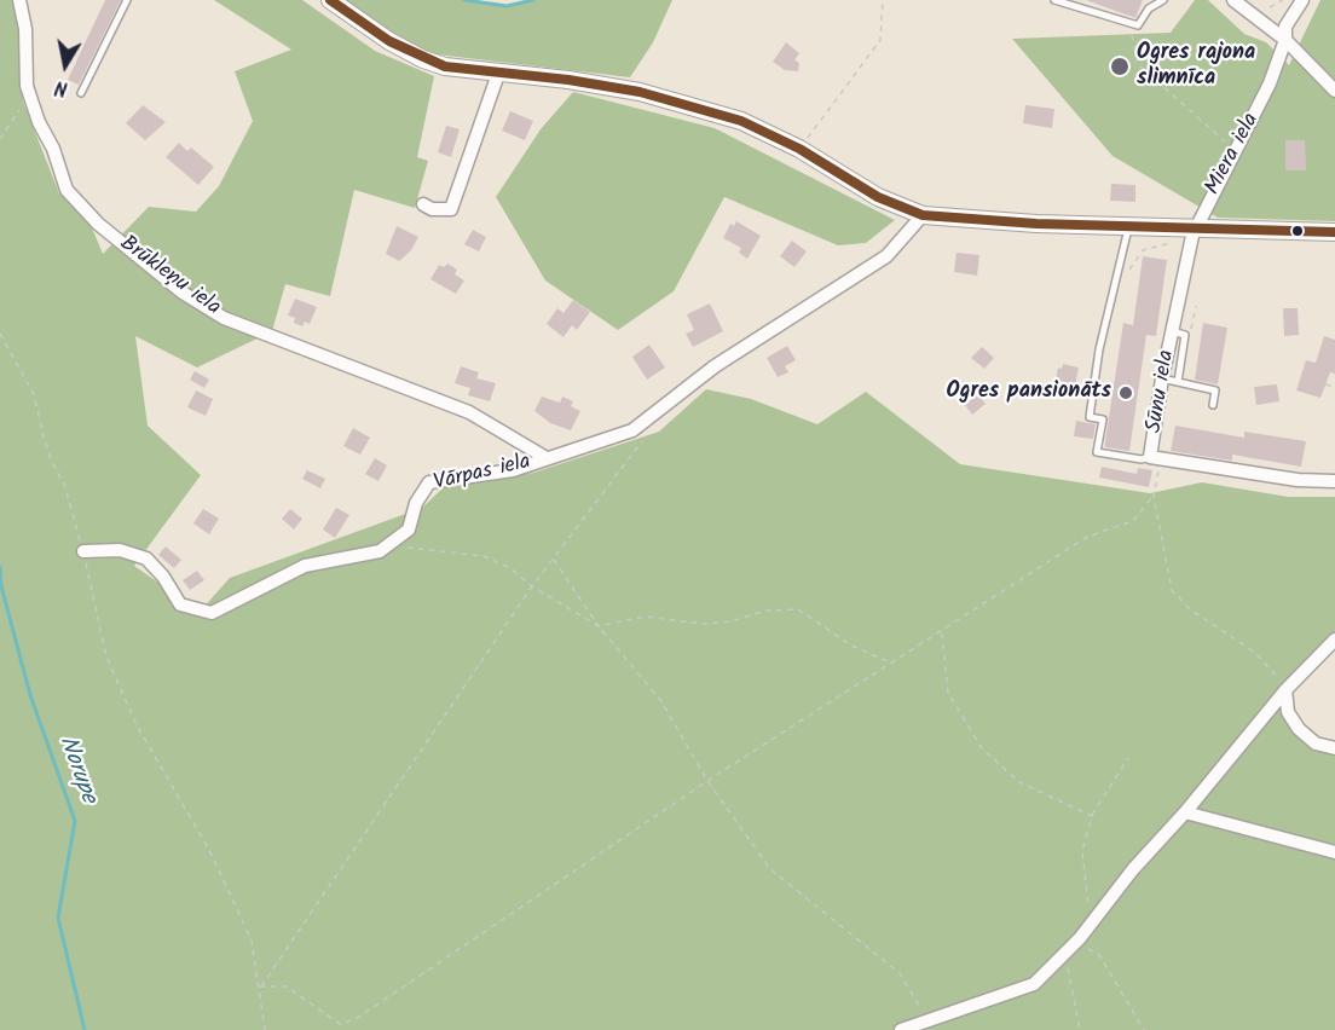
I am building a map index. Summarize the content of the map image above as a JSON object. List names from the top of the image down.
{
  "streets": {
    "street": [
      "Miera iela",
      "Brūkleņu iela",
      "Sūnu iela",
      "Vārpas iela"
    ]
  },
  "crossings": [
    ["Miera iela", "Sūnu iela"],
    ["Brūkleņu iela", "Vārpas iela"]
  ],
  "water": ["Norupe"],
  "places": ["Ogres rajona slimnīca", "Ogres pansionāts"],
  "north": "bottom"
}
